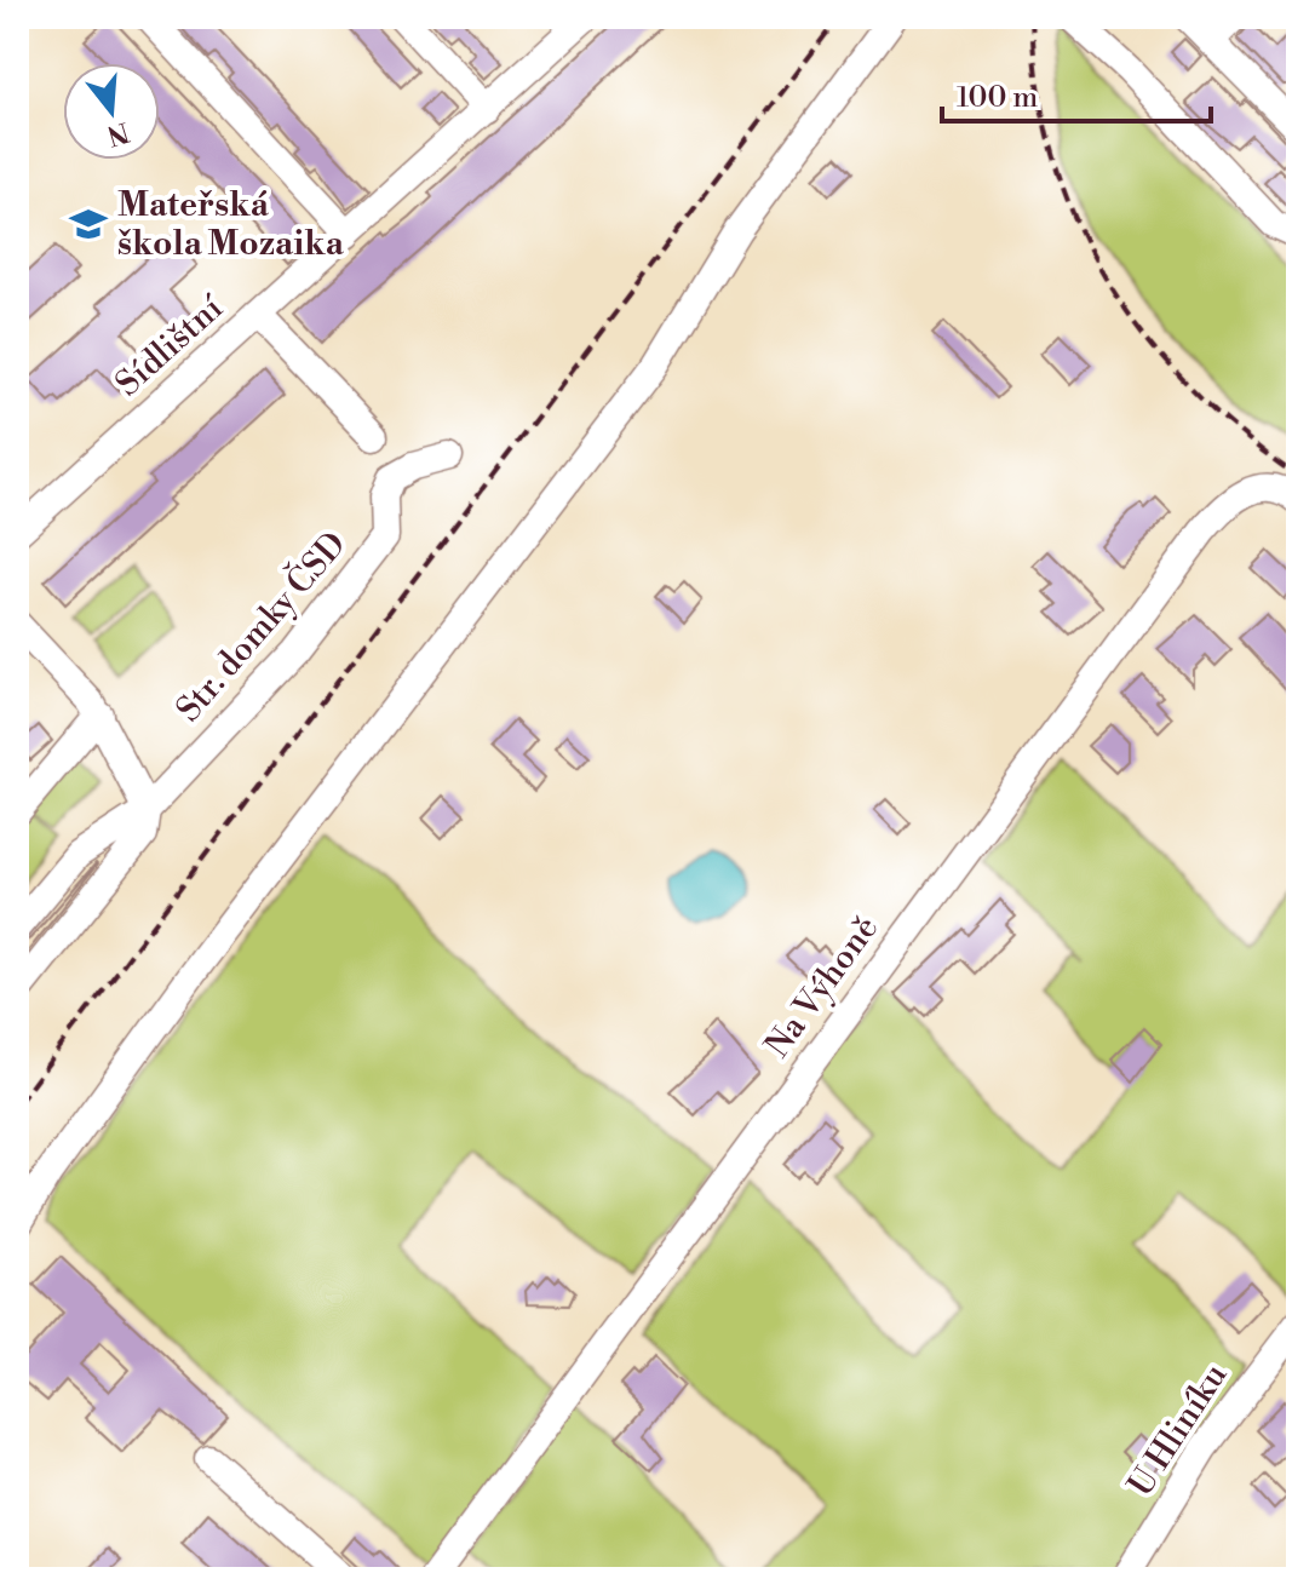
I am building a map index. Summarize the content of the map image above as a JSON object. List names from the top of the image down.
{
  "streets": {
    "street": [
      "Sídlištní",
      "Str. domky ČSD",
      "Na Výhoně",
      "U Hliníku"
    ]
  },
  "places": {
    "school or university": ["Mateřská škola Mozaika"]
  },
  "scale_bar": "100 m",
  "north": "bottom"
}
